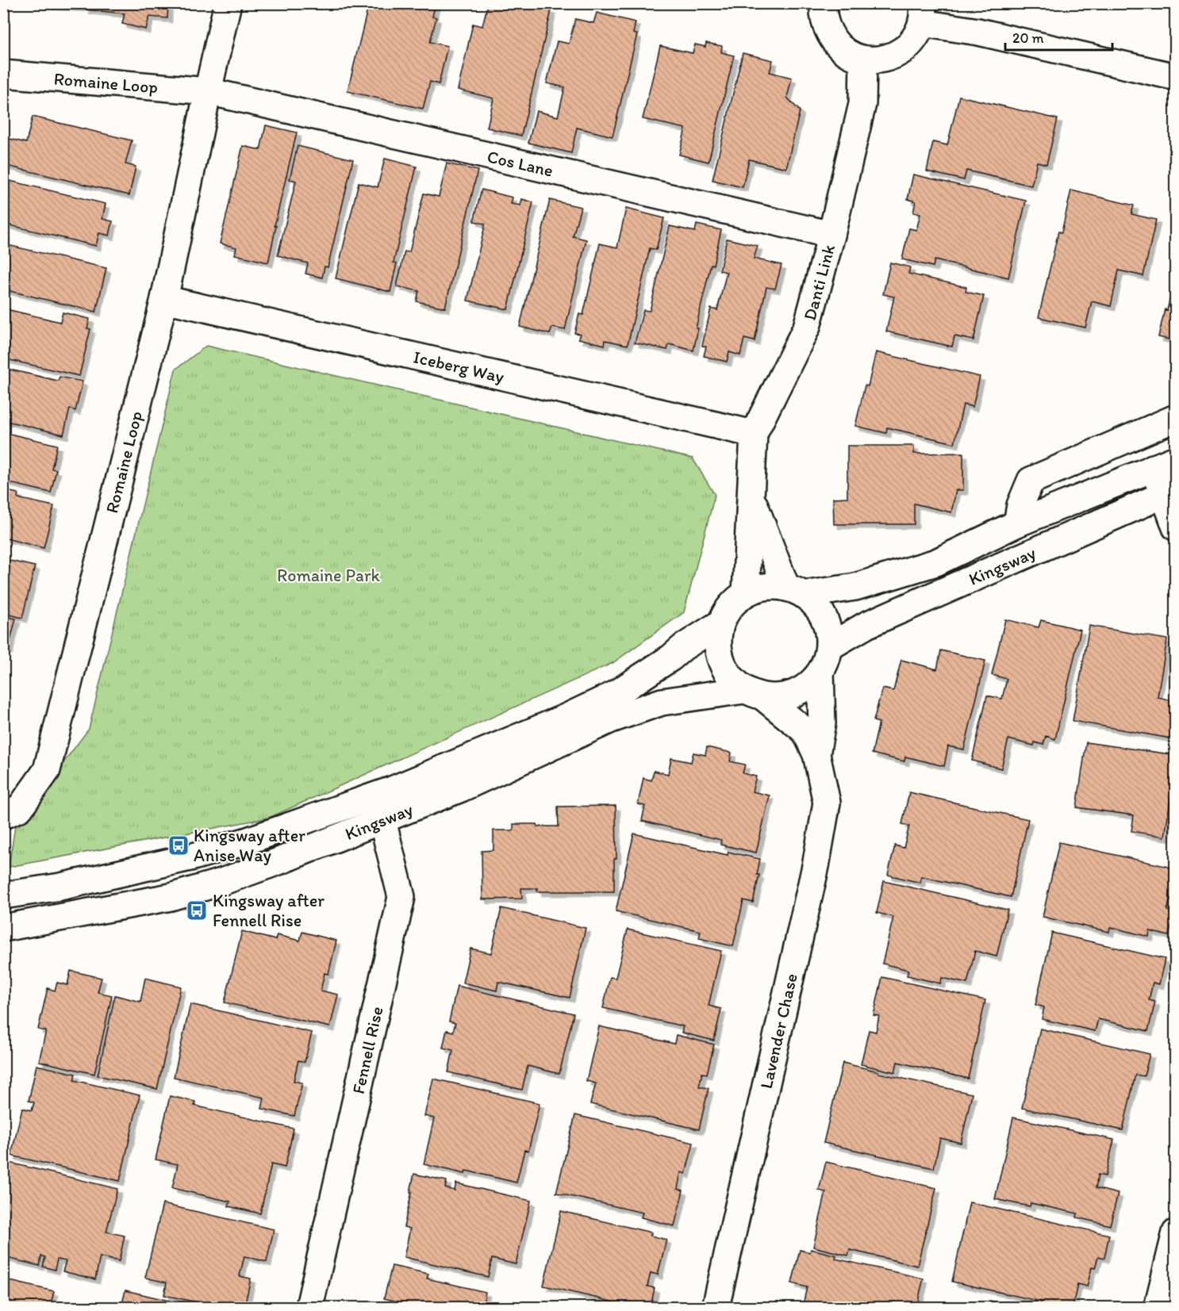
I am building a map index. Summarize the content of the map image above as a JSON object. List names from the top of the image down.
{
  "streets": {
    "street": [
      "Romaine Loop",
      "Cos Lane",
      "Danti Link",
      "Iceberg Way",
      "Kingsway",
      "Lavender Chase",
      "Fennell Rise"
    ]
  },
  "crossings": [
    ["Romaine Loop", "Cos Lane"],
    ["Romaine Loop", "Iceberg Way"],
    ["Cos Lane", "Danti Link"],
    ["Danti Link", "Iceberg Way"],
    ["Danti Link", "Kingsway"],
    ["Danti Link", "Lavender Chase"],
    ["Kingsway", "Lavender Chase"],
    ["Kingsway", "Fennell Rise"]
  ],
  "parks": ["Romaine Park"],
  "places": {
    "bus stop": ["Kingsway after Anise Way", "Kingsway after Fennell Rise"]
  },
  "scale_bar": "20 m"
}
